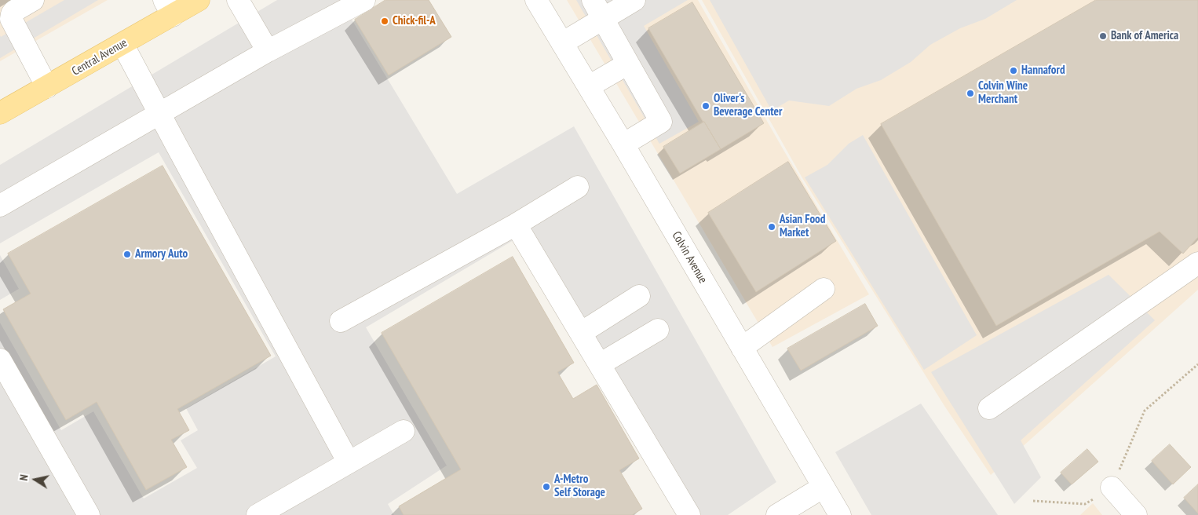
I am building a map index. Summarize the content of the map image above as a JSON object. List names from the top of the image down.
{
  "streets": {
    "main road": ["Central Avenue"],
    "street": ["Colvin Avenue"]
  },
  "places": [
    "Chick-fil-A",
    "Bank of America",
    "Hannaford",
    "Colvin Wine Merchant",
    "Oliver's Beverage Center",
    "Asian Food Market",
    "Armory Auto",
    "A-Metro Self Storage"
  ],
  "north": "left"
}
